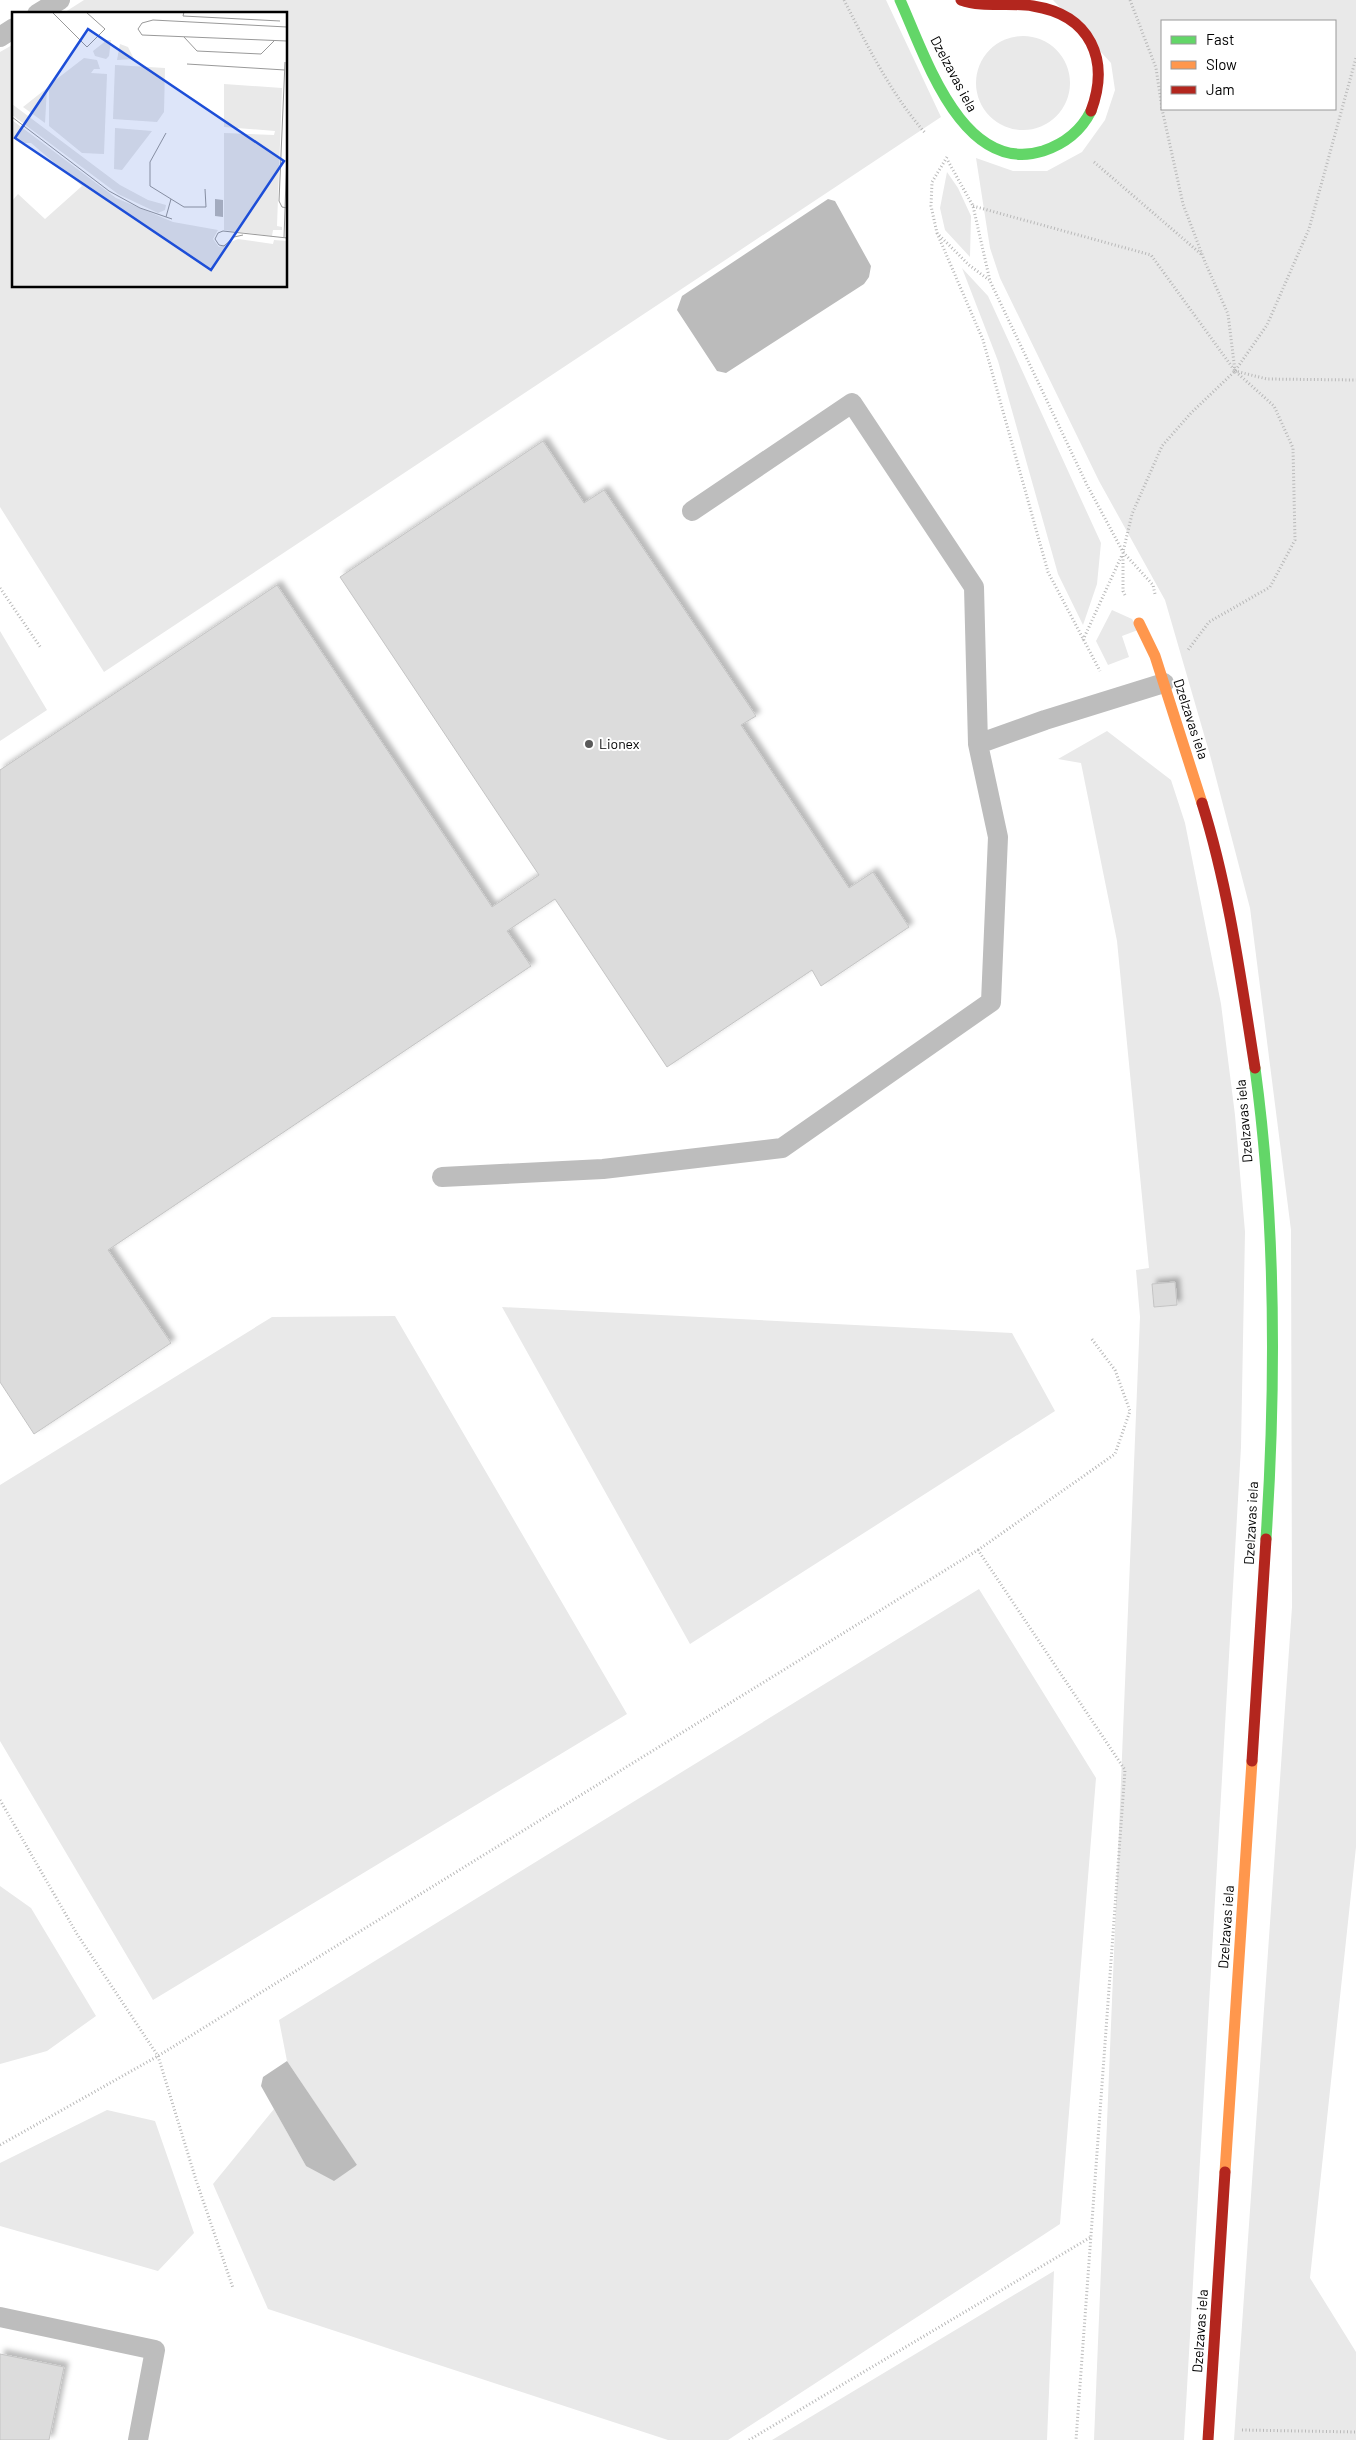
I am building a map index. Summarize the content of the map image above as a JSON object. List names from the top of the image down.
{
  "streets": {
    "street": ["Dzelzavas iela"]
  },
  "places": ["Lionex"],
  "legend": ["Fast", "Slow", "Jam"]
}
